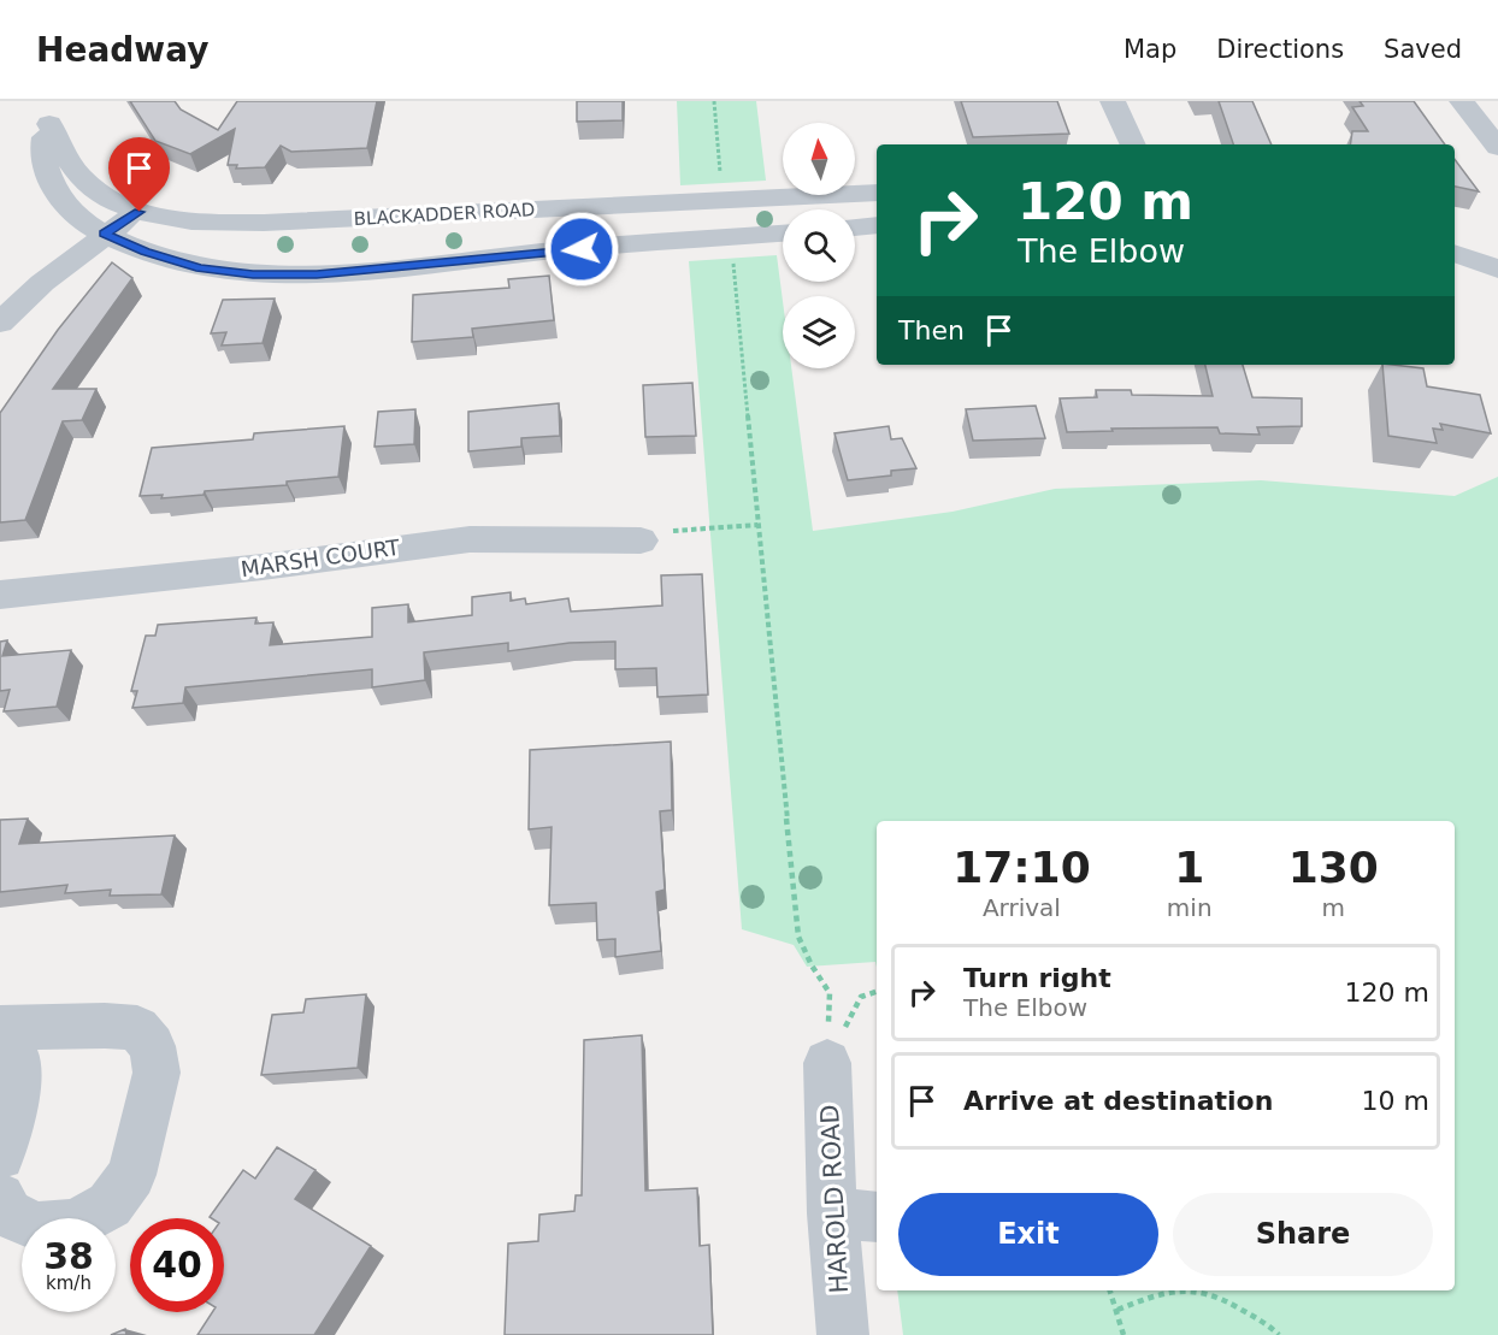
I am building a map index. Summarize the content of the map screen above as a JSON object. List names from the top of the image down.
{
  "streets": {
    "street": ["BLACKADDER ROAD", "MARSH COURT", "HAROLD ROAD"]
  },
  "north": "top",
  "page": {
    "header": "Headway",
    "nav": ["Map", "Directions", "Saved"],
    "turn": ["120 m", "The Elbow"],
    "then": "Then",
    "eta": [
      "17:10",
      "Arrival",
      "1",
      "min",
      "130",
      "m"
    ],
    "list": [
      {
        "name": "Turn right",
        "note": "The Elbow",
        "value": "120 m"
      },
      {
        "name": "Arrive at destination",
        "value": "10 m"
      }
    ],
    "buttons": ["Exit", "Share"],
    "speed": "38 km/h",
    "limit": "40"
  }
}
